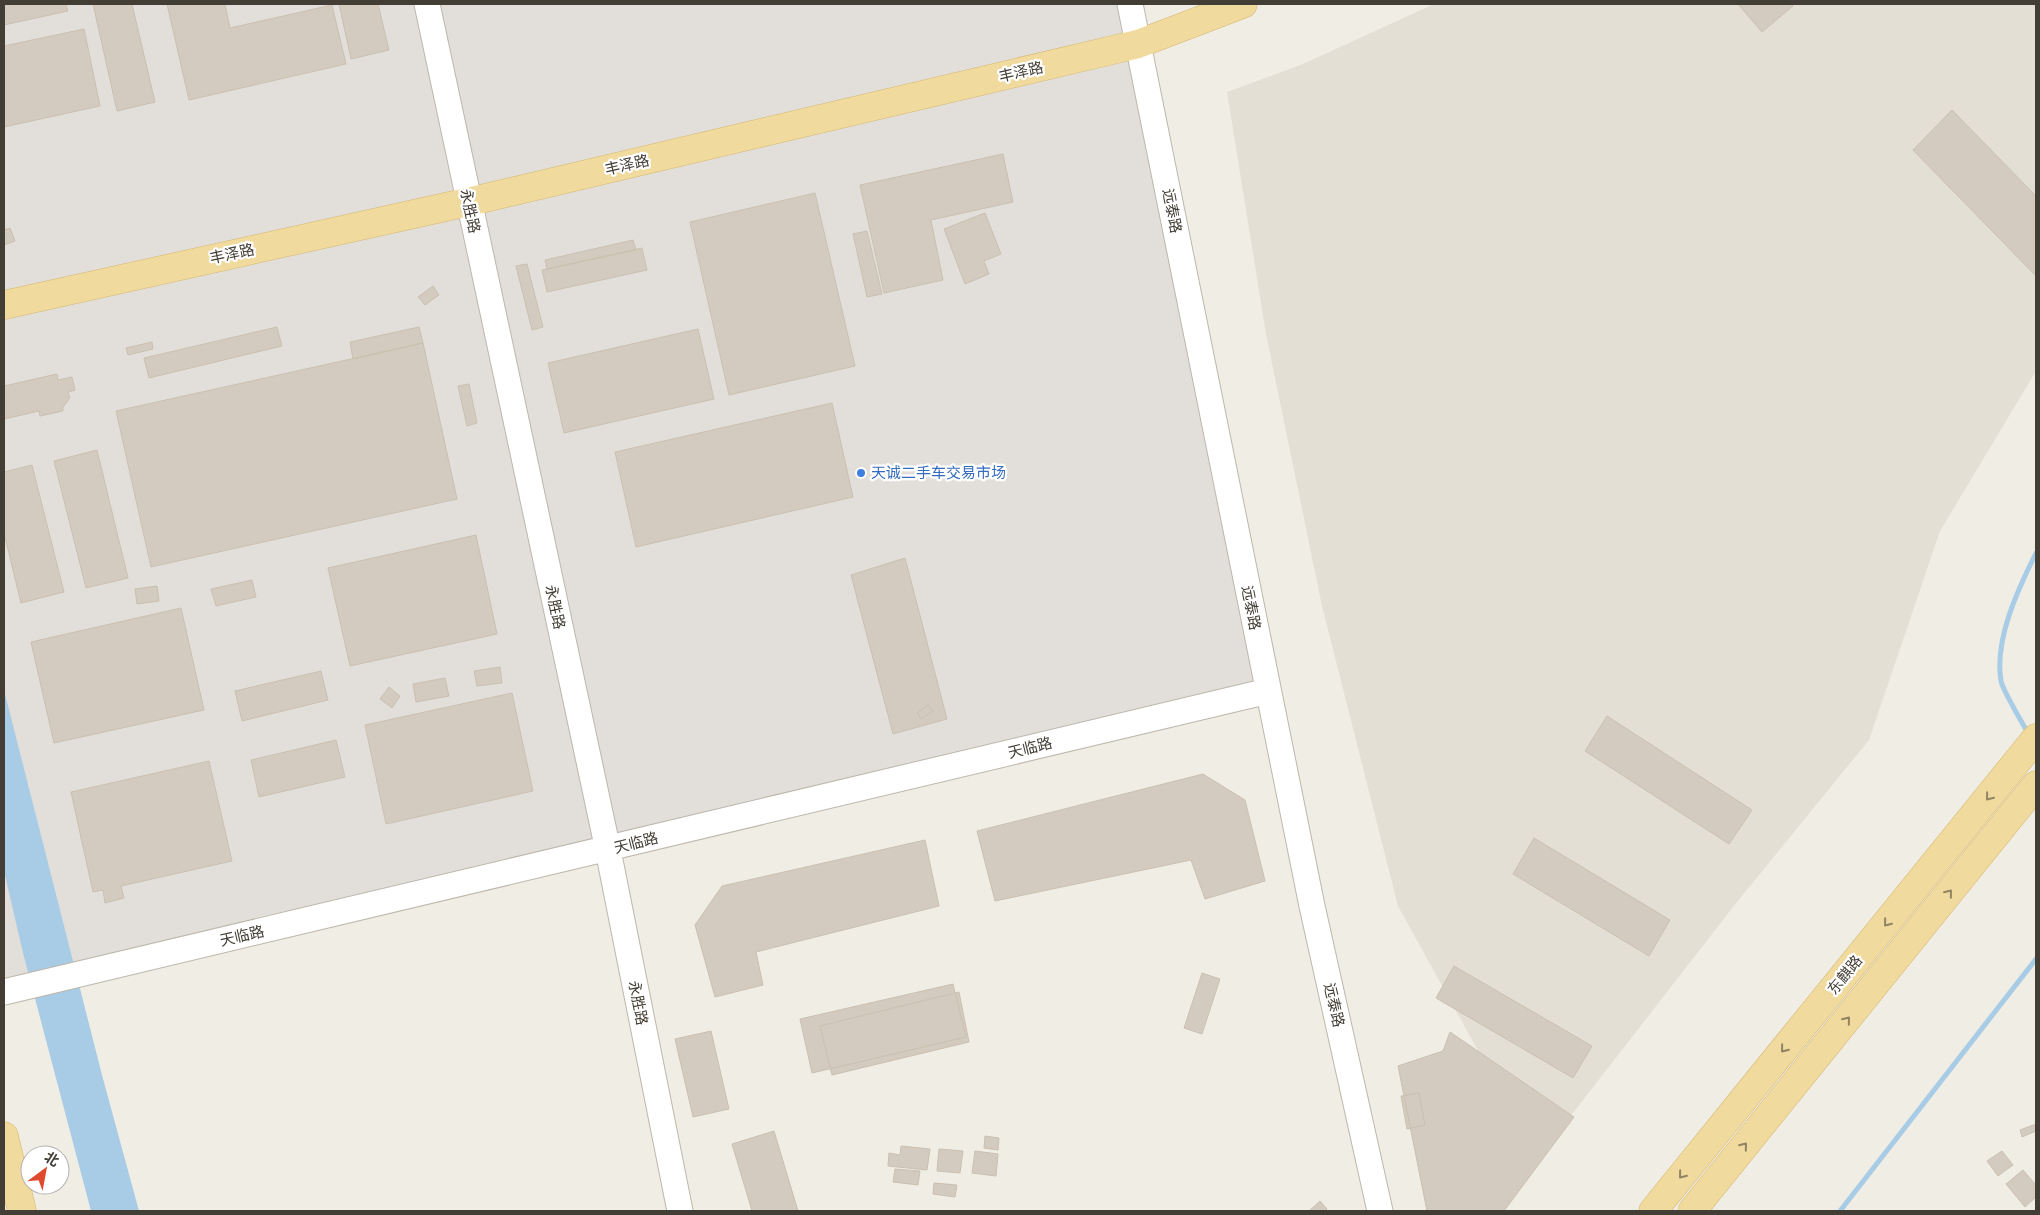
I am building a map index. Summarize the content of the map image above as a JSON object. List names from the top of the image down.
{
  "streets": {
    "main road": ["丰泽路", "东麒路"],
    "street": ["永胜路", "远泰路", "天临路"]
  },
  "crossings": [
    ["丰泽路", "永胜路"],
    ["丰泽路", "远泰路"],
    ["永胜路", "天临路"],
    ["远泰路", "天临路"]
  ],
  "places": ["天诚二手车交易市场"],
  "north": "top right"
}
